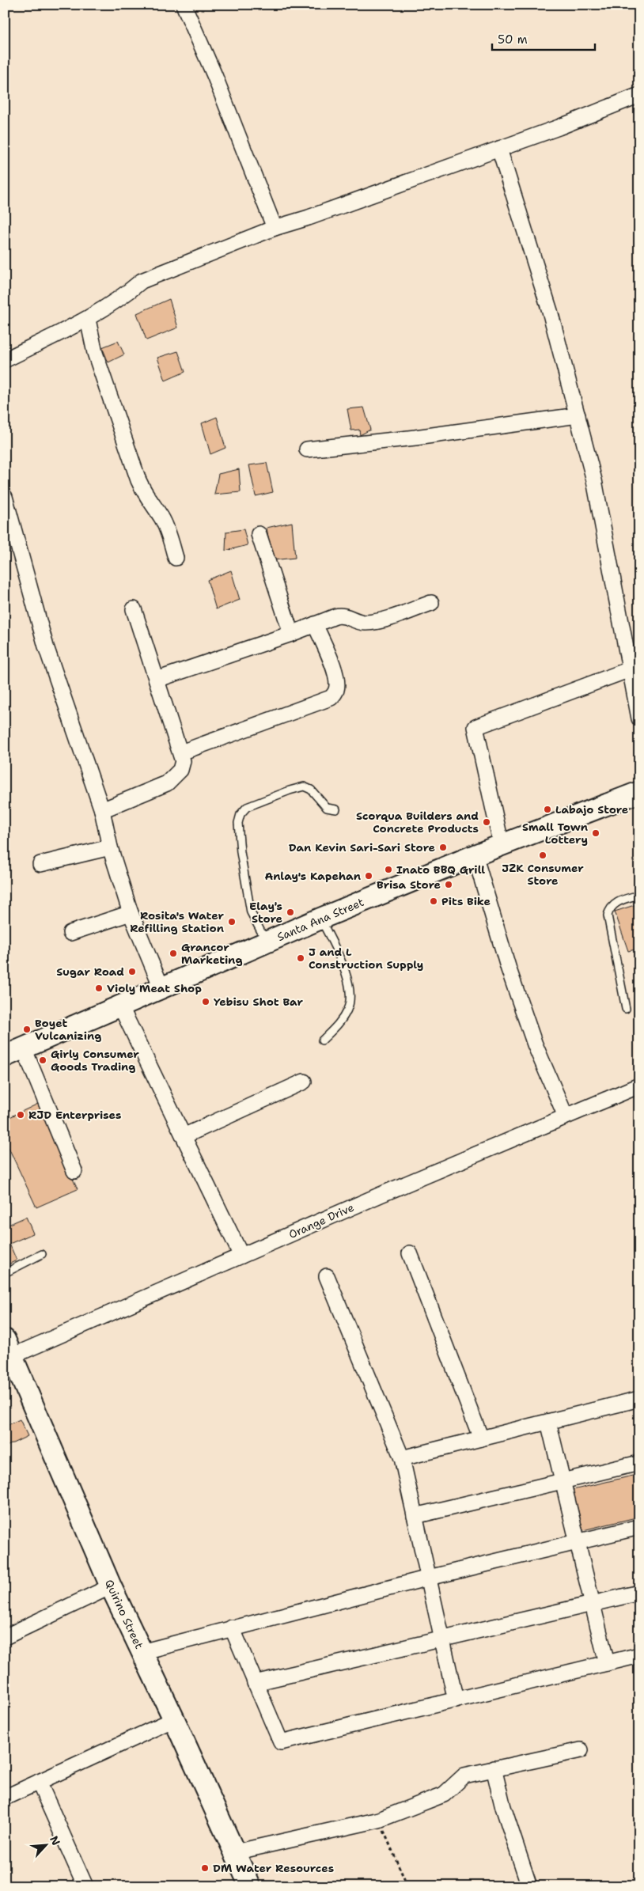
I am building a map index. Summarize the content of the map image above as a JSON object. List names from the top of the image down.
{
  "streets": {
    "main road": ["Santa Ana Street", "Quirino Street"],
    "street": ["Orange Drive"]
  },
  "crossings": [
    ["Orange Drive", "Quirino Street"]
  ],
  "places": [
    "Labajo Store",
    "Scorqua Builders and Concrete Products",
    "Small Town Lottery",
    "Dan Kevin Sari-Sari Store",
    "JZK Consumer Store",
    "Inato BBQ Grill",
    "Anlay's Kapehan",
    "Brisa Store",
    "Pits Bike",
    "Elay's Store",
    "Rosita's Water Refilling Station",
    "Grancor Marketing",
    "J and L Construction Supply",
    "Sugar Road",
    "Violy Meat Shop",
    "Yebisu Shot Bar",
    "Boyet Vulcanizing",
    "Girly Consumer Goods Trading",
    "RJD Enterprises",
    "DM Water Resources"
  ],
  "scale_bar": "50 m",
  "north": "top right"
}
